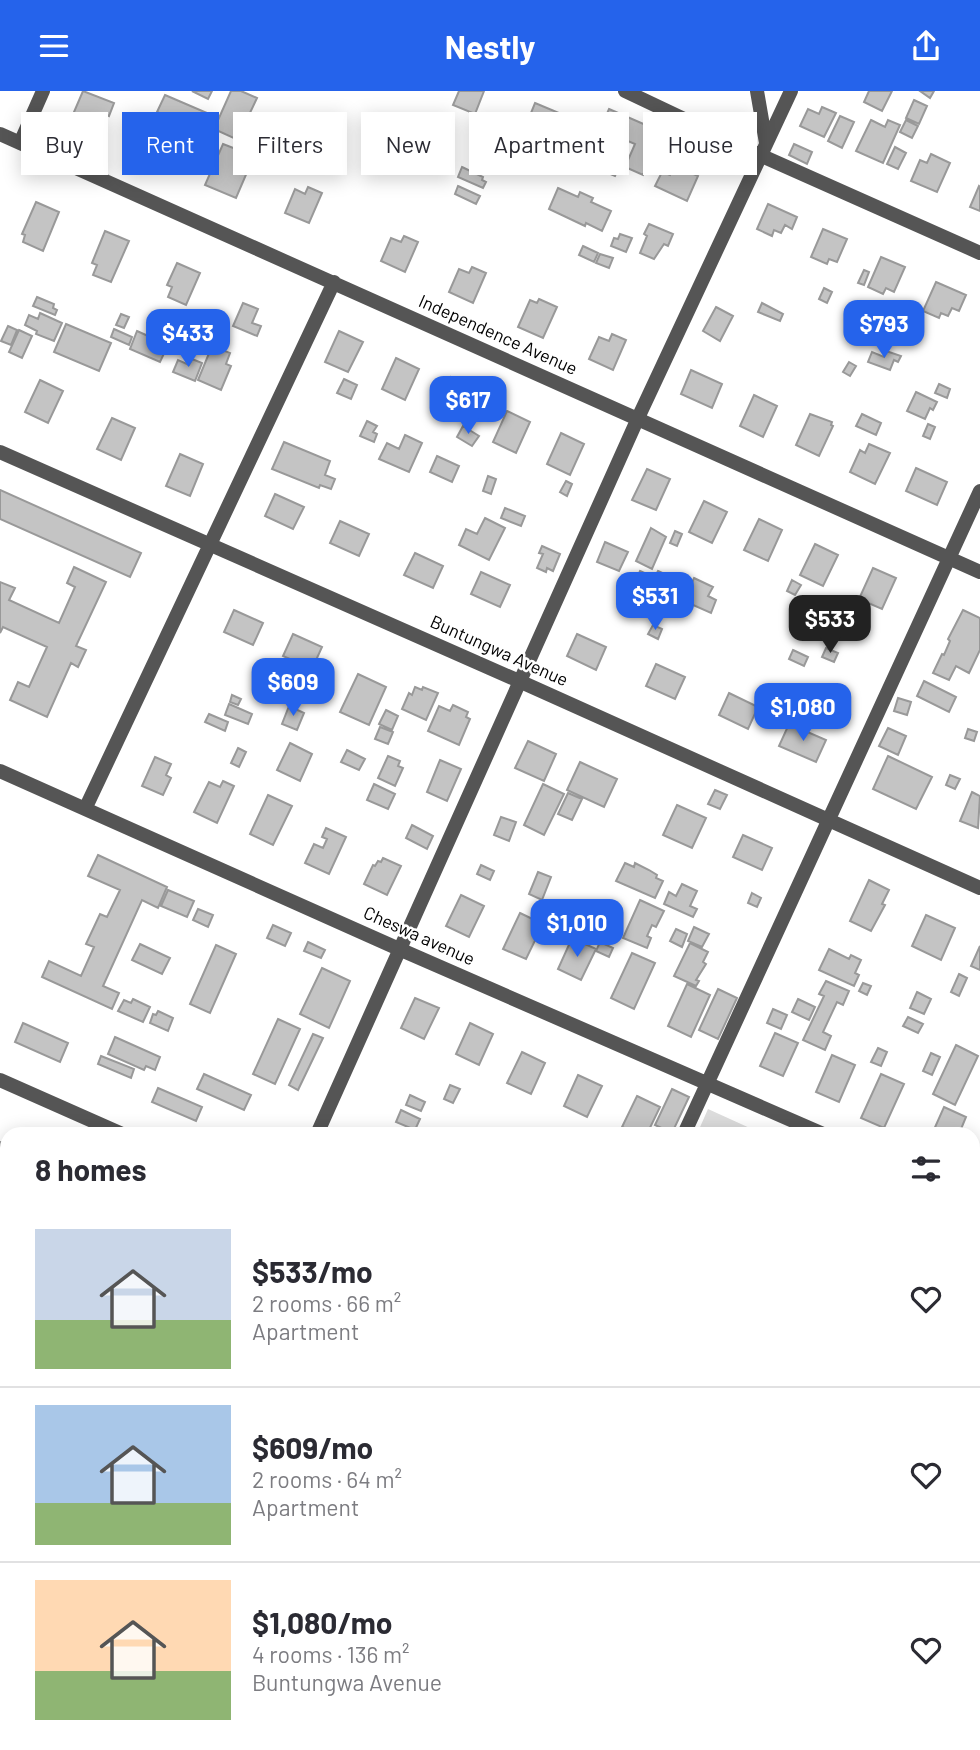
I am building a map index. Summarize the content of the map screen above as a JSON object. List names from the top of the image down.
{
  "streets": {
    "street": ["Independence Avenue", "Buntungwa Avenue", "Cheswa avenue"]
  },
  "page": {
    "header": "Nestly",
    "chip": [
      "Buy",
      "Rent",
      "Filters",
      "New",
      "Apartment",
      "House"
    ],
    "price": [
      "$793",
      "$433",
      "$617",
      "$531",
      "$533",
      "$609",
      "$1,080",
      "$1,010"
    ],
    "heading": "8 homes",
    "list": [
      {
        "name": "$533/mo",
        "note": "2 rooms · 66 m² · Apartment"
      },
      {
        "name": "$609/mo",
        "note": "2 rooms · 64 m² · Apartment"
      },
      {
        "name": "$1,080/mo",
        "note": "4 rooms · 136 m² · Buntungwa Avenue"
      }
    ]
  }
}
